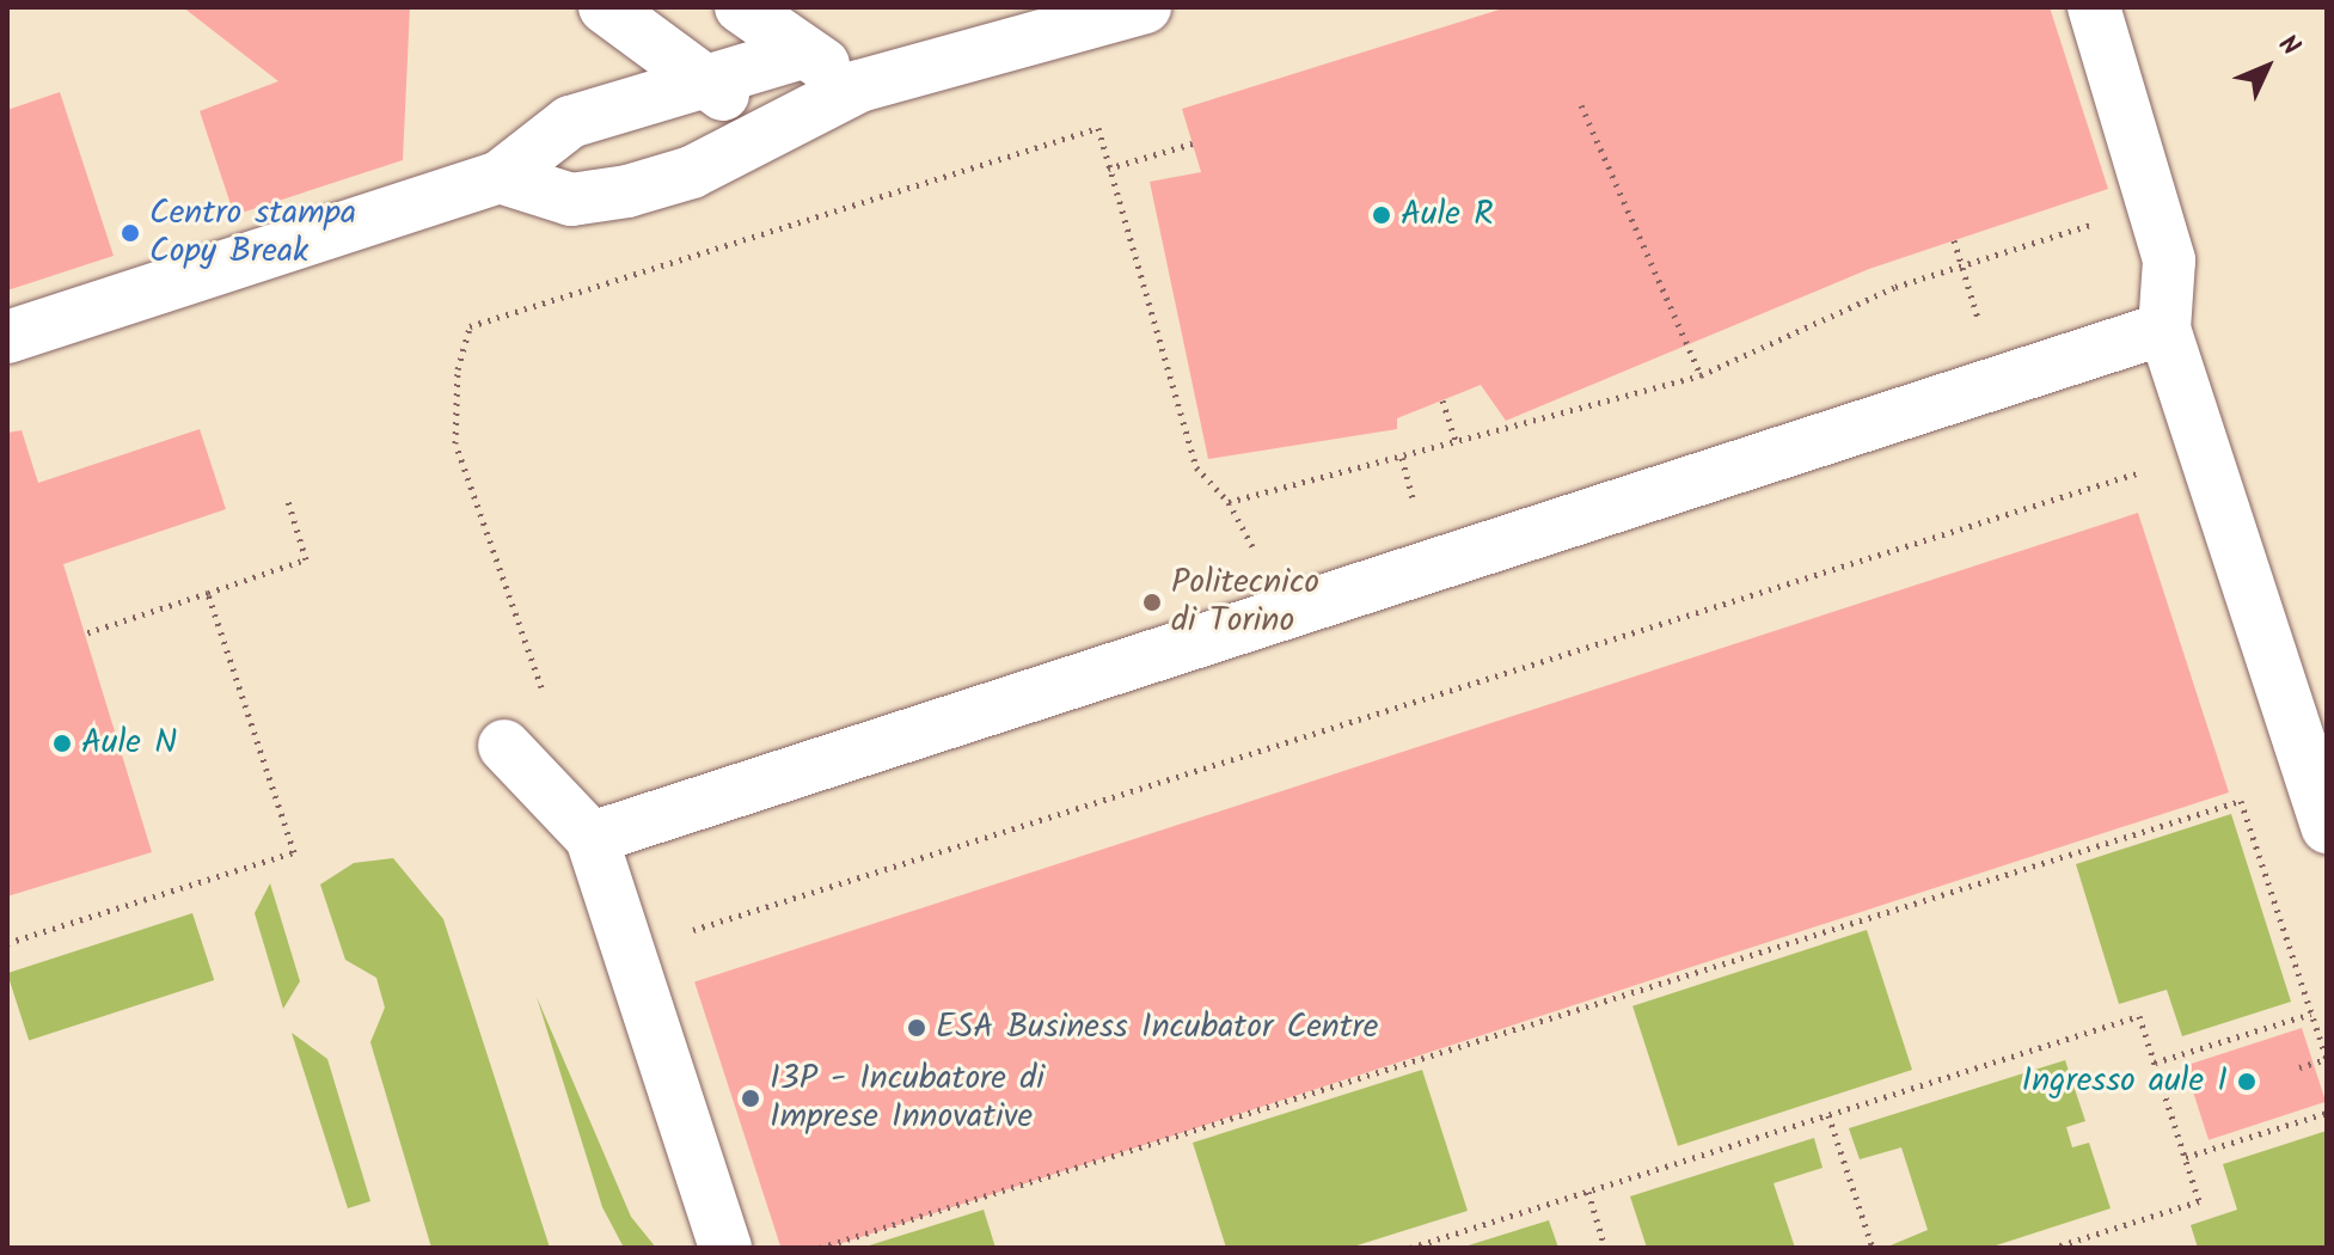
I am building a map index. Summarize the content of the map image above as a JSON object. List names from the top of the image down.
{
  "places": [
    "Aule R",
    "Centro stampa Copy Break",
    "Politecnico di Torino",
    "Aule N",
    "ESA Business Incubator Centre",
    "Ingresso aule I",
    "I3P - Incubatore di Imprese Innovative"
  ],
  "north": "top right"
}
